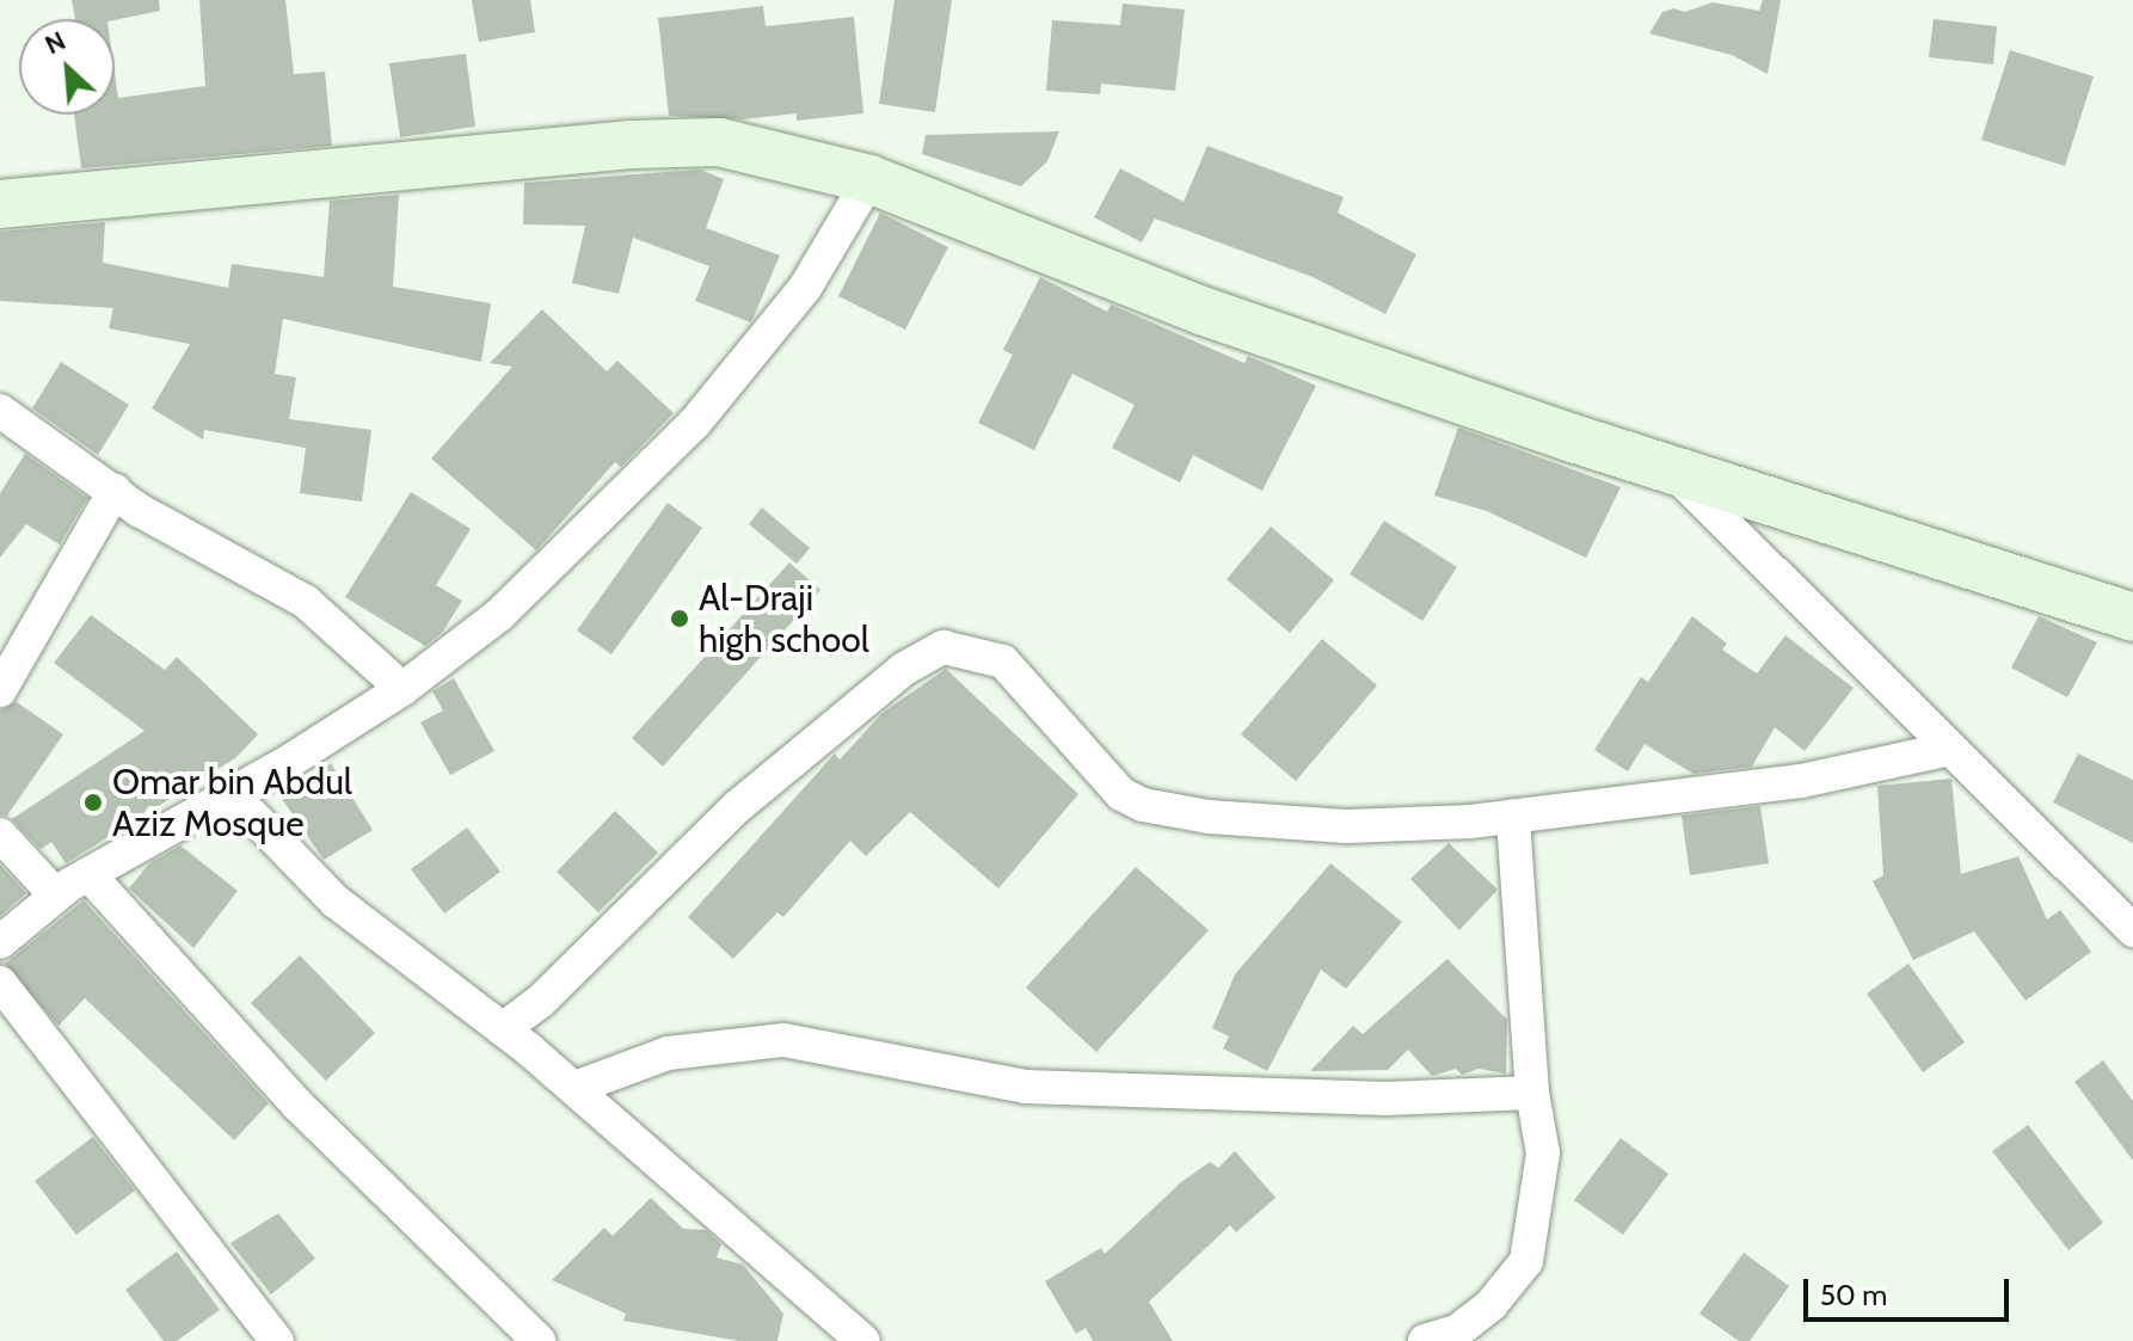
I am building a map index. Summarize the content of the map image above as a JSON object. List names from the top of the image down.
{
  "places": ["Al-Draji high school", "Omar bin Abdul Aziz Mosque"],
  "scale_bar": "50 m",
  "north": "top left"
}
